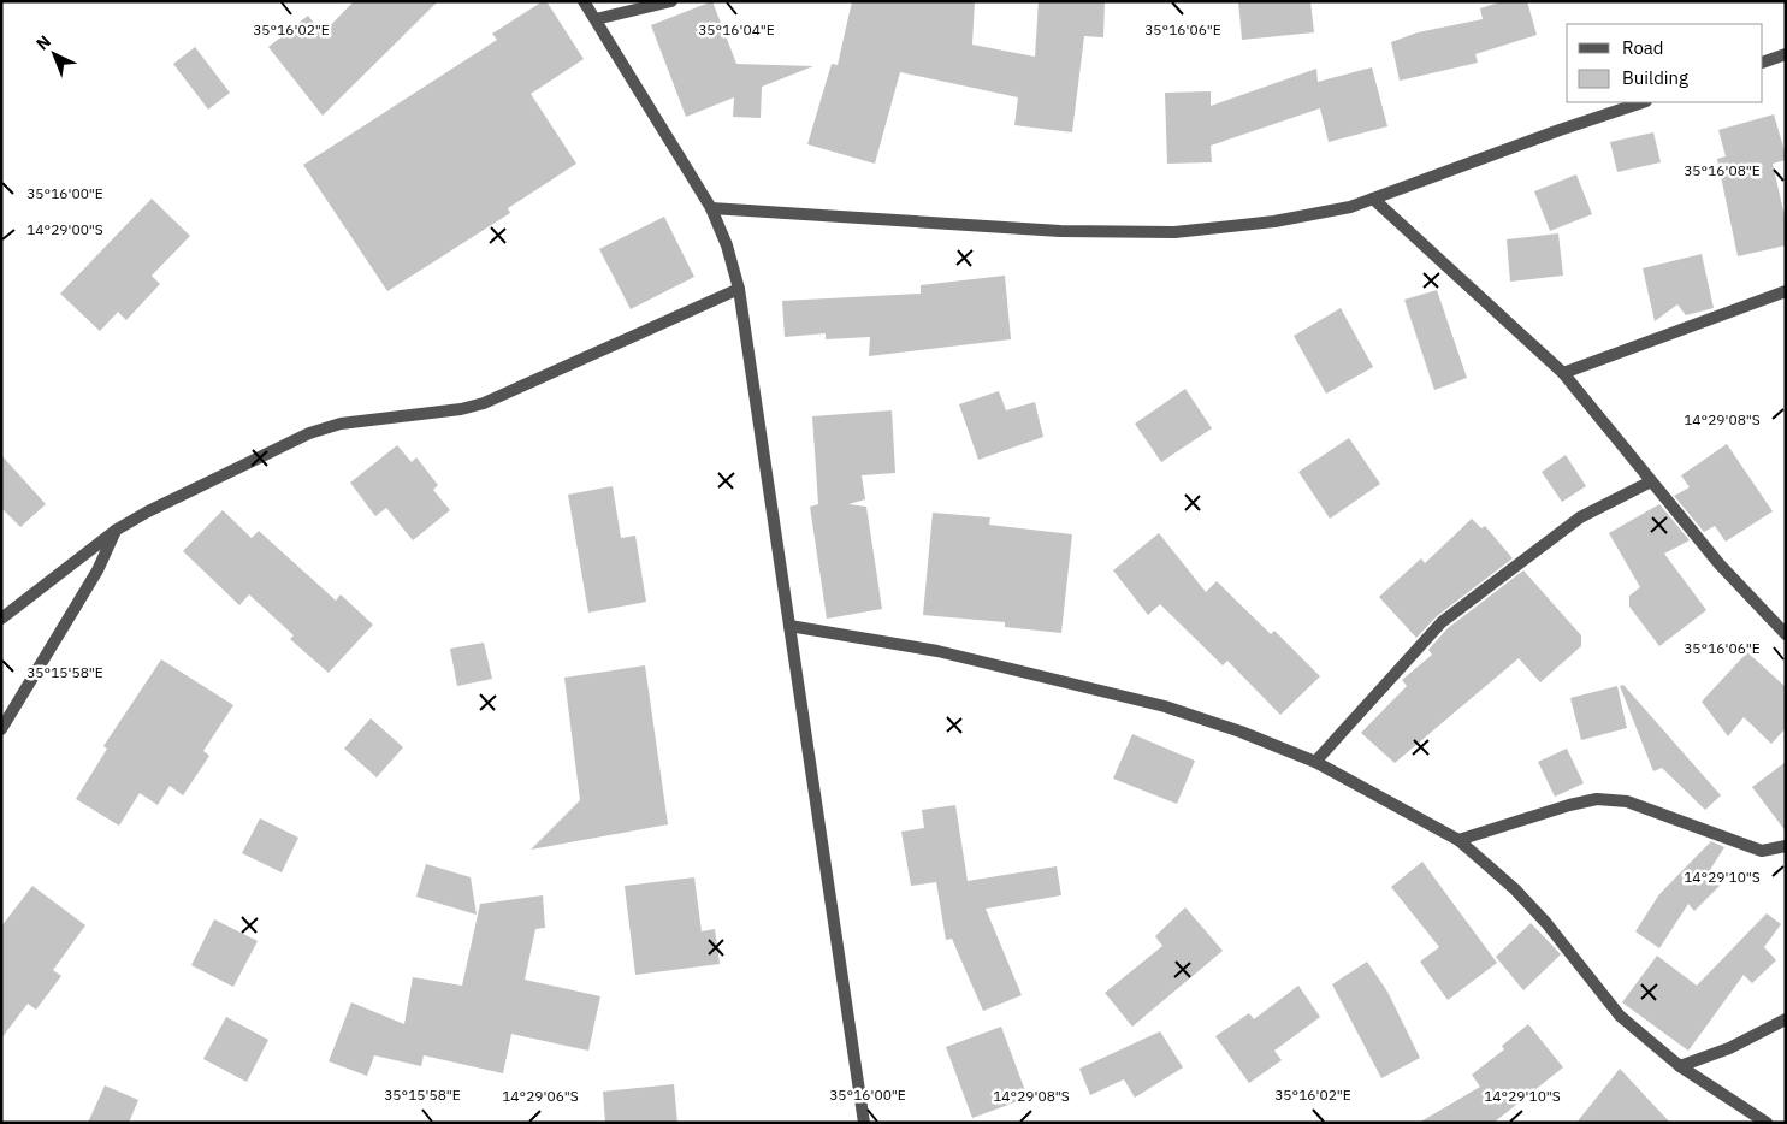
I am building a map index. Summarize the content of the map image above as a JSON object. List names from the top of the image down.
{
  "legend": ["Road", "Building"],
  "north": "top left",
  "coordinates": [
    "35°16'02\"E",
    "35°16'04\"E",
    "35°16'06\"E",
    "35°16'08\"E",
    "35°16'00\"E",
    "14°29'00\"S",
    "14°29'08\"S",
    "35°15'58\"E",
    "14°29'10\"S",
    "14°29'06\"S"
  ]
}
